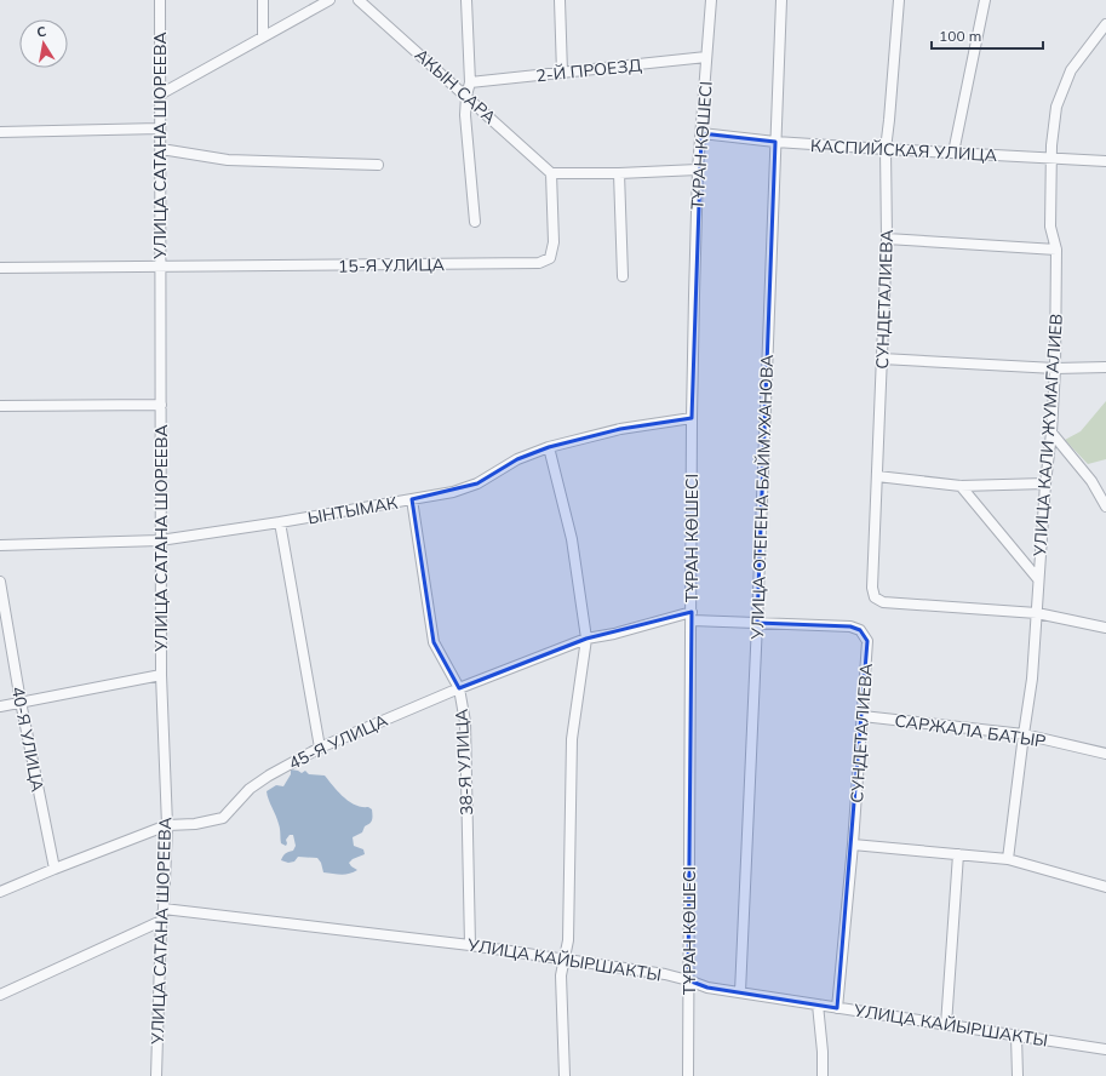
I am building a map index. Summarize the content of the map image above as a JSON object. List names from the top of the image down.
{
  "streets": {
    "street": [
      "2-Й ПРОЕЗД",
      "АКЫН САРА",
      "УЛИЦА САТАНА ШОРЕЕВА",
      "ТҰРАН КӨШЕСІ",
      "КАСПИЙСКАЯ УЛИЦА",
      "15-Я УЛИЦА",
      "СУНДЕТАЛИЕВА",
      "УЛИЦА КАЛИ ЖУМАГАЛИЕВ",
      "УЛИЦА ОТЕГЕНА БАЙМУХАНОВА",
      "ЫНТЫМАК",
      "САРЖАЛА БАТЫР",
      "40-Я УЛИЦА",
      "45-Я УЛИЦА",
      "38-Я УЛИЦА",
      "УЛИЦА КАЙЫРШАКТЫ"
    ]
  },
  "crossings": [
    ["2-Й ПРОЕЗД", "ТҰРАН КӨШЕСІ"],
    ["АКЫН САРА", "15-Я УЛИЦА"],
    ["УЛИЦА САТАНА ШОРЕЕВА", "15-Я УЛИЦА"],
    ["УЛИЦА САТАНА ШОРЕЕВА", "ЫНТЫМАК"],
    ["УЛИЦА САТАНА ШОРЕЕВА", "45-Я УЛИЦА"],
    ["УЛИЦА САТАНА ШОРЕЕВА", "УЛИЦА КАЙЫРШАКТЫ"],
    ["ТҰРАН КӨШЕСІ", "КАСПИЙСКАЯ УЛИЦА"],
    ["ТҰРАН КӨШЕСІ", "СУНДЕТАЛИЕВА"],
    ["ТҰРАН КӨШЕСІ", "ЫНТЫМАК"],
    ["ТҰРАН КӨШЕСІ", "45-Я УЛИЦА"],
    ["ТҰРАН КӨШЕСІ", "УЛИЦА КАЙЫРШАКТЫ"],
    ["КАСПИЙСКАЯ УЛИЦА", "СУНДЕТАЛИЕВА"],
    ["КАСПИЙСКАЯ УЛИЦА", "УЛИЦА КАЛИ ЖУМАГАЛИЕВ"],
    ["КАСПИЙСКАЯ УЛИЦА", "УЛИЦА ОТЕГЕНА БАЙМУХАНОВА"],
    ["СУНДЕТАЛИЕВА", "УЛИЦА КАЛИ ЖУМАГАЛИЕВ"],
    ["СУНДЕТАЛИЕВА", "УЛИЦА ОТЕГЕНА БАЙМУХАНОВА"],
    ["СУНДЕТАЛИЕВА", "САРЖАЛА БАТЫР"],
    ["СУНДЕТАЛИЕВА", "45-Я УЛИЦА"],
    ["СУНДЕТАЛИЕВА", "УЛИЦА КАЙЫРШАКТЫ"],
    ["УЛИЦА КАЛИ ЖУМАГАЛИЕВ", "САРЖАЛА БАТЫР"],
    ["УЛИЦА ОТЕГЕНА БАЙМУХАНОВА", "УЛИЦА КАЙЫРШАКТЫ"],
    ["ЫНТЫМАК", "38-Я УЛИЦА"],
    ["40-Я УЛИЦА", "45-Я УЛИЦА"],
    ["45-Я УЛИЦА", "38-Я УЛИЦА"],
    ["38-Я УЛИЦА", "УЛИЦА КАЙЫРШАКТЫ"]
  ],
  "scale_bar": "100 m",
  "north": "top"
}
